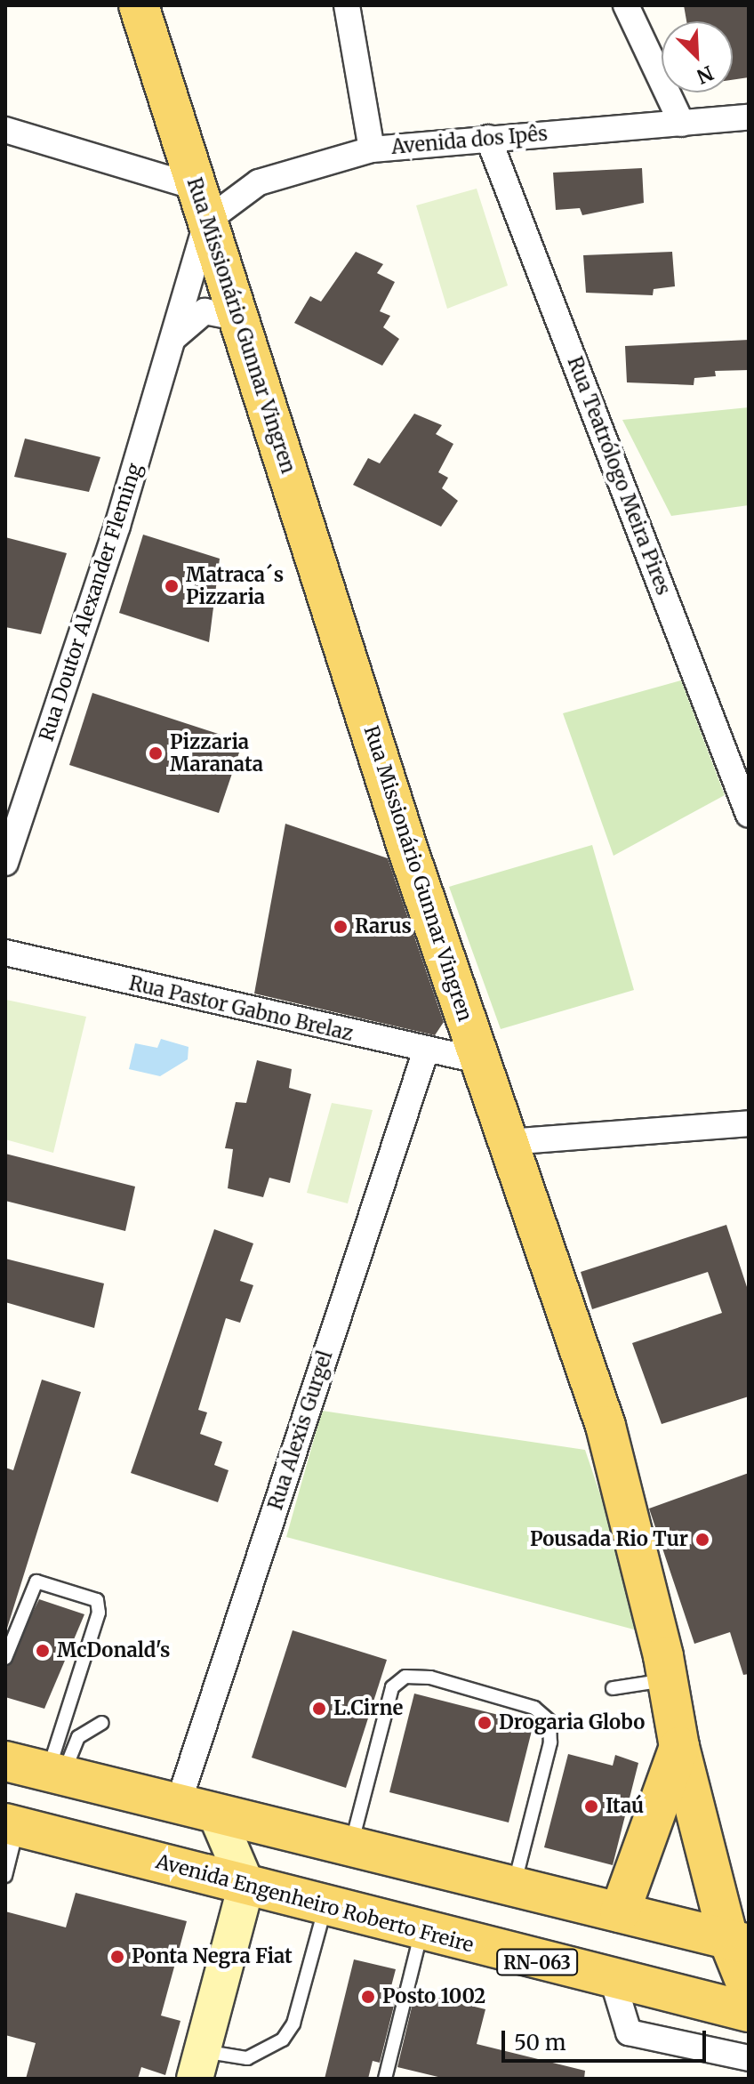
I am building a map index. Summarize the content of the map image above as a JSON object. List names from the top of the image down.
{
  "streets": {
    "main road": ["Rua Missionário Gunnar Vingren", "Avenida Engenheiro Roberto Freire", "RN-063"],
    "street": [
      "Avenida dos Ipês",
      "Rua Teatrólogo Meira Pires",
      "Rua Doutor Alexander Fleming",
      "Rua Pastor Gabno Brelaz",
      "Rua Alexis Gurgel"
    ]
  },
  "crossings": [
    ["Avenida dos Ipês", "Rua Missionário Gunnar Vingren"],
    ["Avenida dos Ipês", "Rua Teatrólogo Meira Pires"],
    ["Avenida dos Ipês", "Rua Doutor Alexander Fleming"],
    ["Rua Missionário Gunnar Vingren", "Rua Doutor Alexander Fleming"],
    ["Rua Missionário Gunnar Vingren", "Rua Pastor Gabno Brelaz"],
    ["Rua Pastor Gabno Brelaz", "Rua Alexis Gurgel"]
  ],
  "places": [
    "Matraca´s Pizzaria",
    "Pizzaria Maranata",
    "Rarus",
    "Pousada Rio Tur",
    "McDonald's",
    "L.Cirne",
    "Drogaria Globo",
    "Itaú",
    "Ponta Negra Fiat",
    "Posto 1002"
  ],
  "scale_bar": "50 m",
  "north": "bottom right"
}
